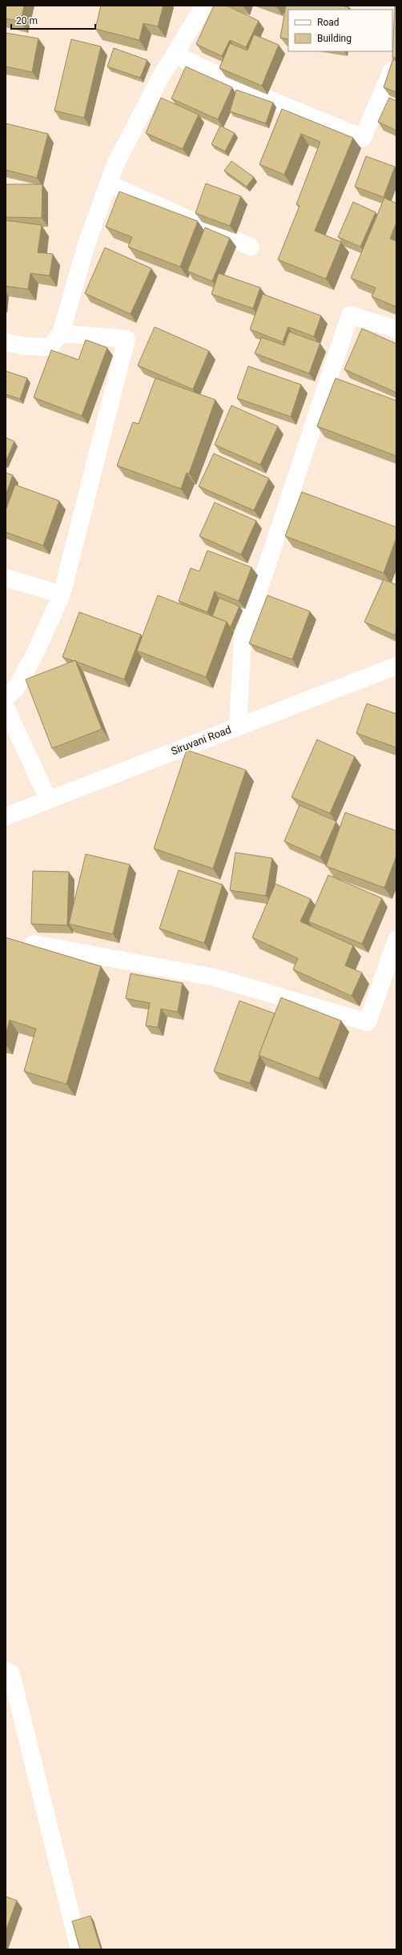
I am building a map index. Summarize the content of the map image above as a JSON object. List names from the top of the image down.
{
  "streets": {
    "street": ["Siruvani Road"]
  },
  "legend": ["Road", "Building"],
  "scale_bar": "20 m"
}
